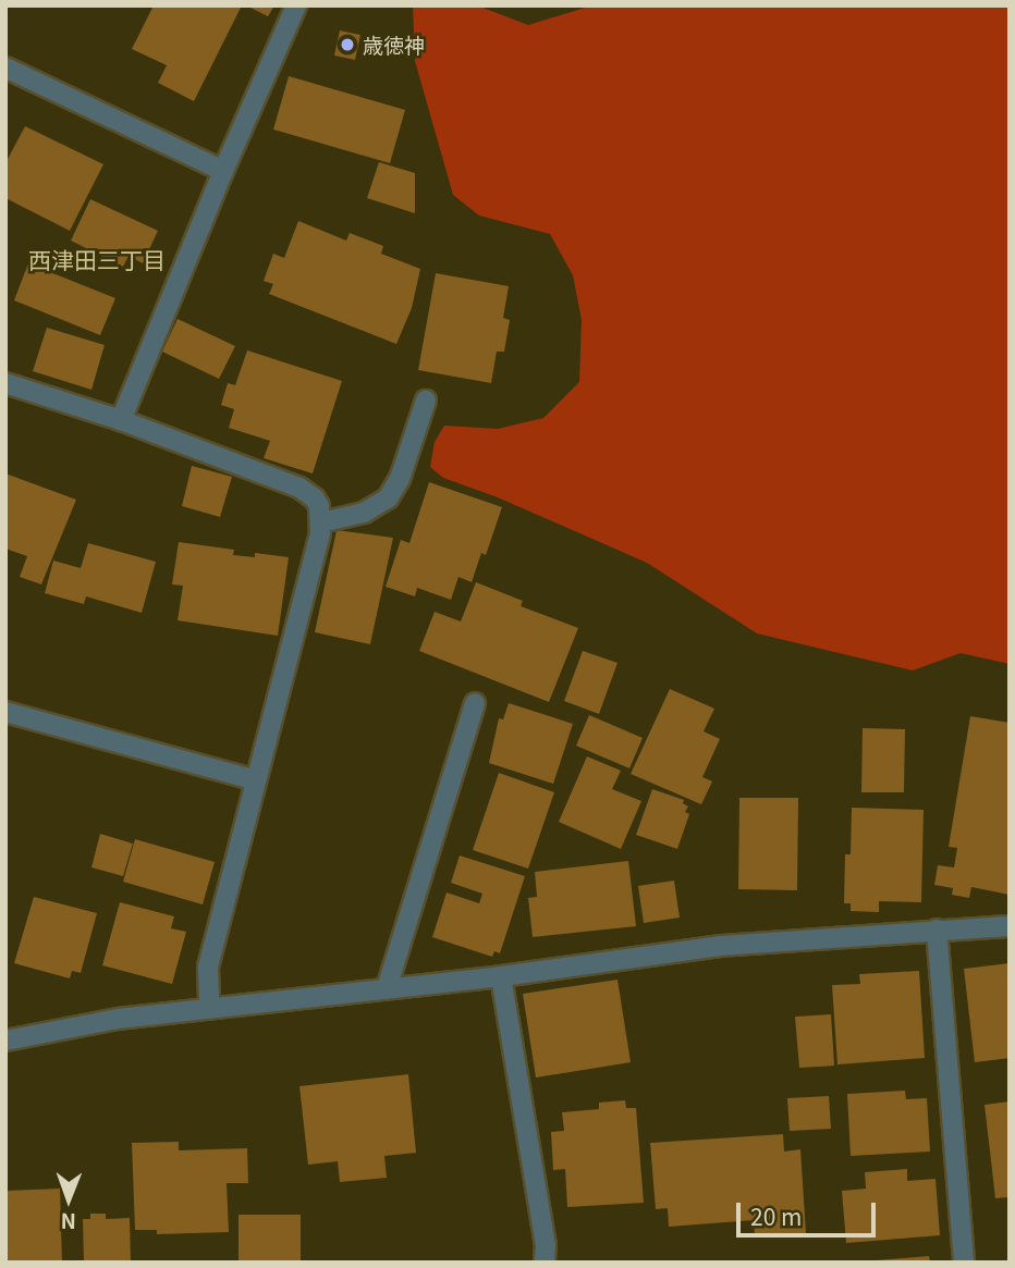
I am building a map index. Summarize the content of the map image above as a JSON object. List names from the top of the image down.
{
  "districts": ["西津田三丁目"],
  "places": ["歳徳神"],
  "scale_bar": "20 m",
  "north": "bottom"
}
